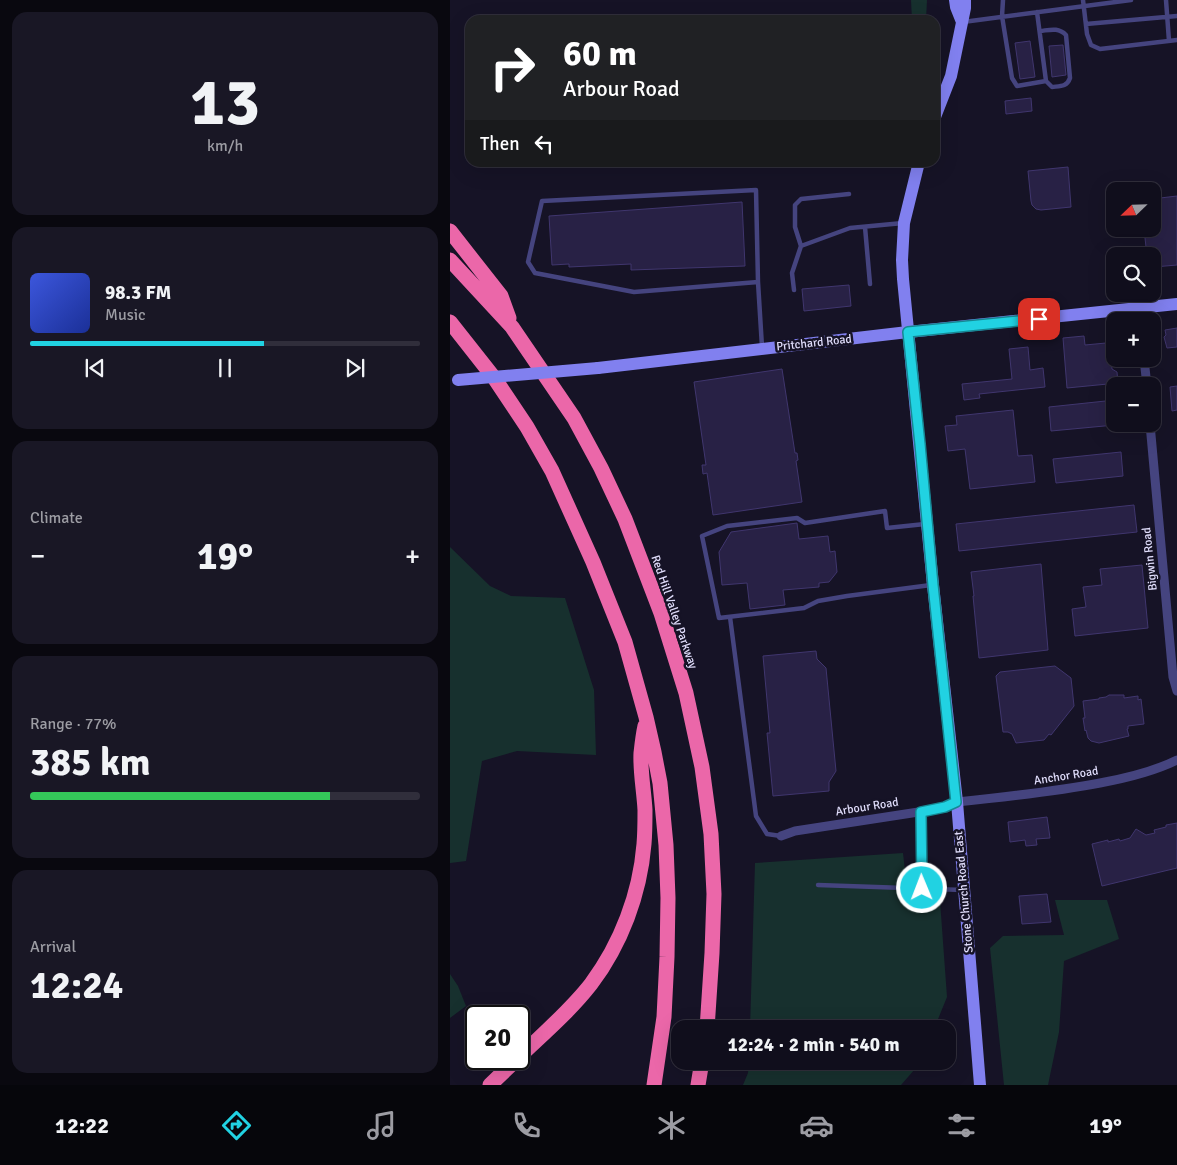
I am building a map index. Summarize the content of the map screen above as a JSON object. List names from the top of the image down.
{
  "streets": {
    "highway": ["Red Hill Valley Parkway"],
    "main road": ["Pritchard Road", "Stone Church Road East"],
    "street": ["Bigwin Road", "Anchor Road", "Arbour Road"]
  },
  "crossings": [
    ["Pritchard Road", "Stone Church Road East"],
    ["Anchor Road", "Arbour Road"],
    ["Anchor Road", "Stone Church Road East"],
    ["Arbour Road", "Stone Church Road East"]
  ],
  "north": "bottom left",
  "page": {
    "tile": [
      ["13", "km/h"],
      "Climate",
      ["Range · 77%", "385 km"],
      ["Arrival", "12:24"]
    ],
    "turn": ["60 m", "Arbour Road"],
    "then": "Then",
    "map_buttons": ["+", "−"],
    "song": ["98.3 FM", "Music"],
    "heat": ["−", "19°", "+"],
    "limit": "20",
    "trip": "12:24 · 2 min · 540 m",
    "tabs": ["12:22", "19°"]
  }
}
